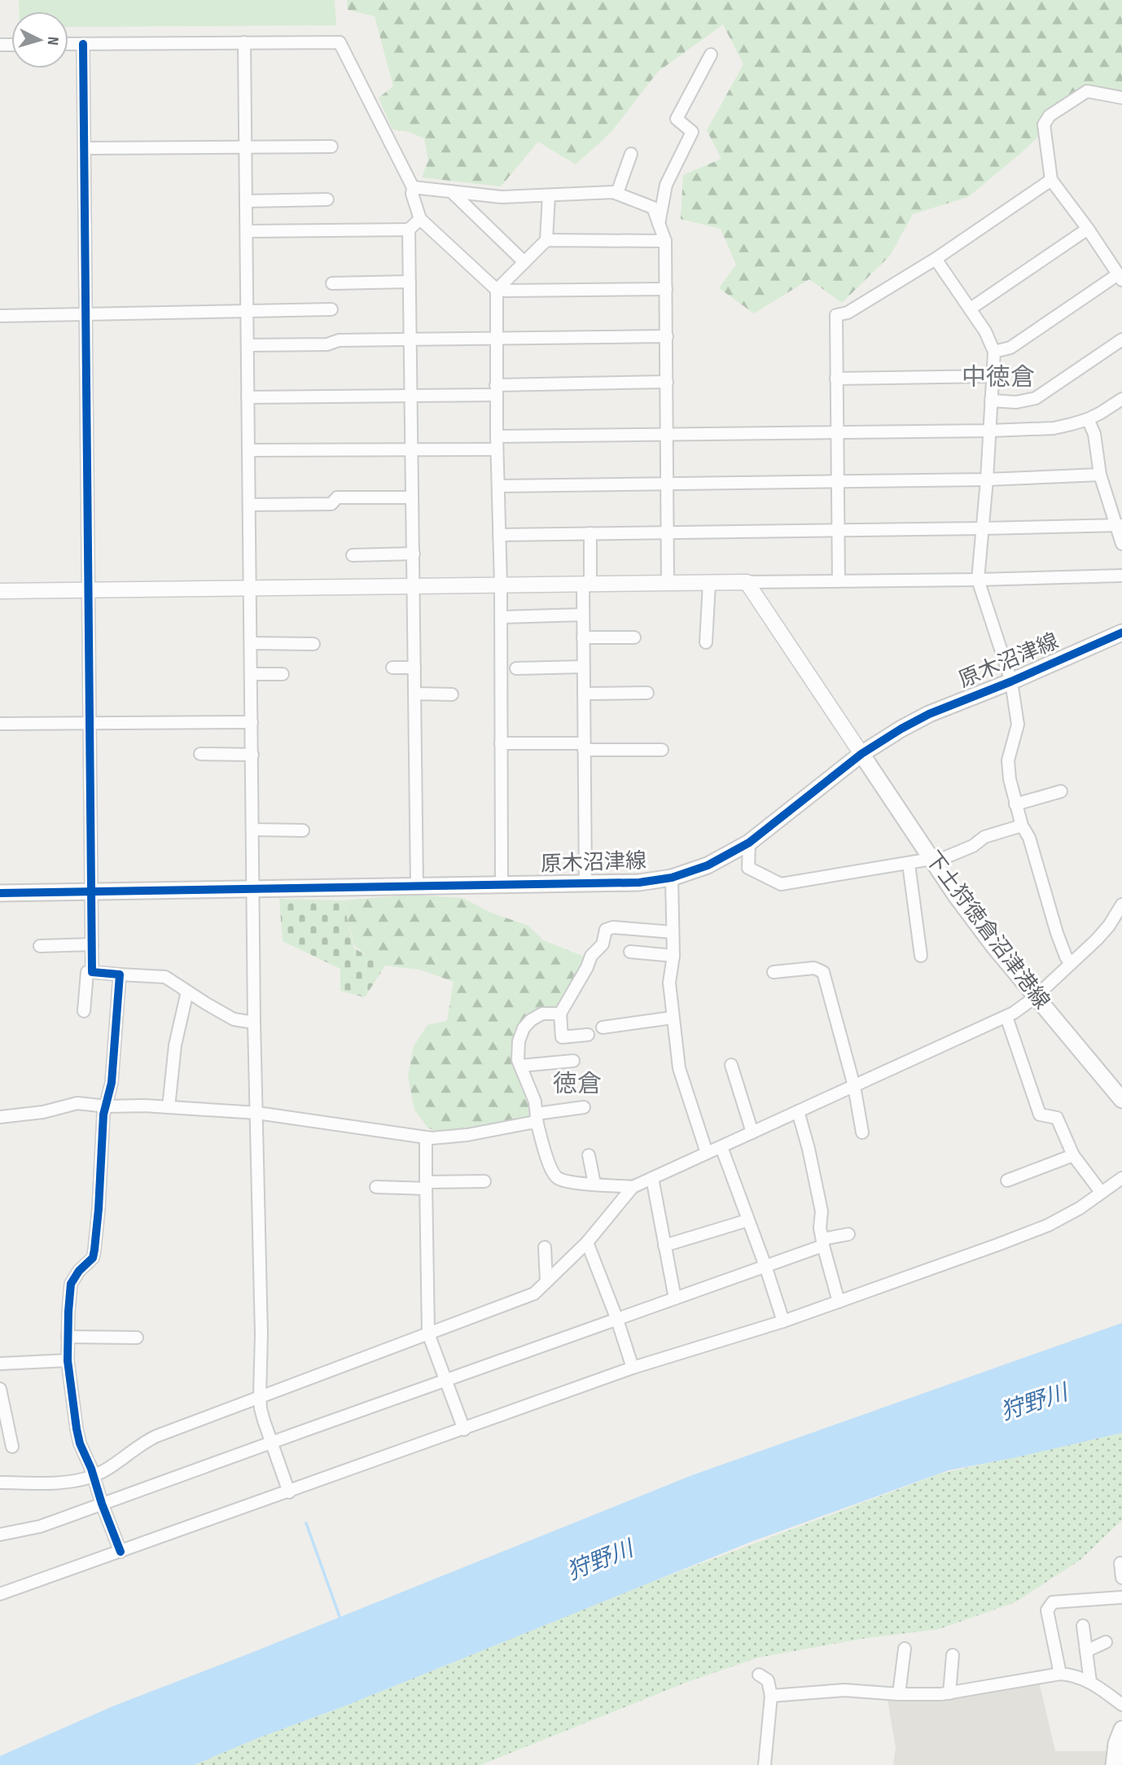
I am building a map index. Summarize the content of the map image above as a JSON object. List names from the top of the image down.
{
  "streets": {
    "main road": ["原木沼津線", "下土狩徳倉沼津港線"]
  },
  "crossings": [
    ["原木沼津線", "下土狩徳倉沼津港線"]
  ],
  "districts": ["中徳倉", "徳倉"],
  "water": ["狩野川"],
  "north": "right"
}
